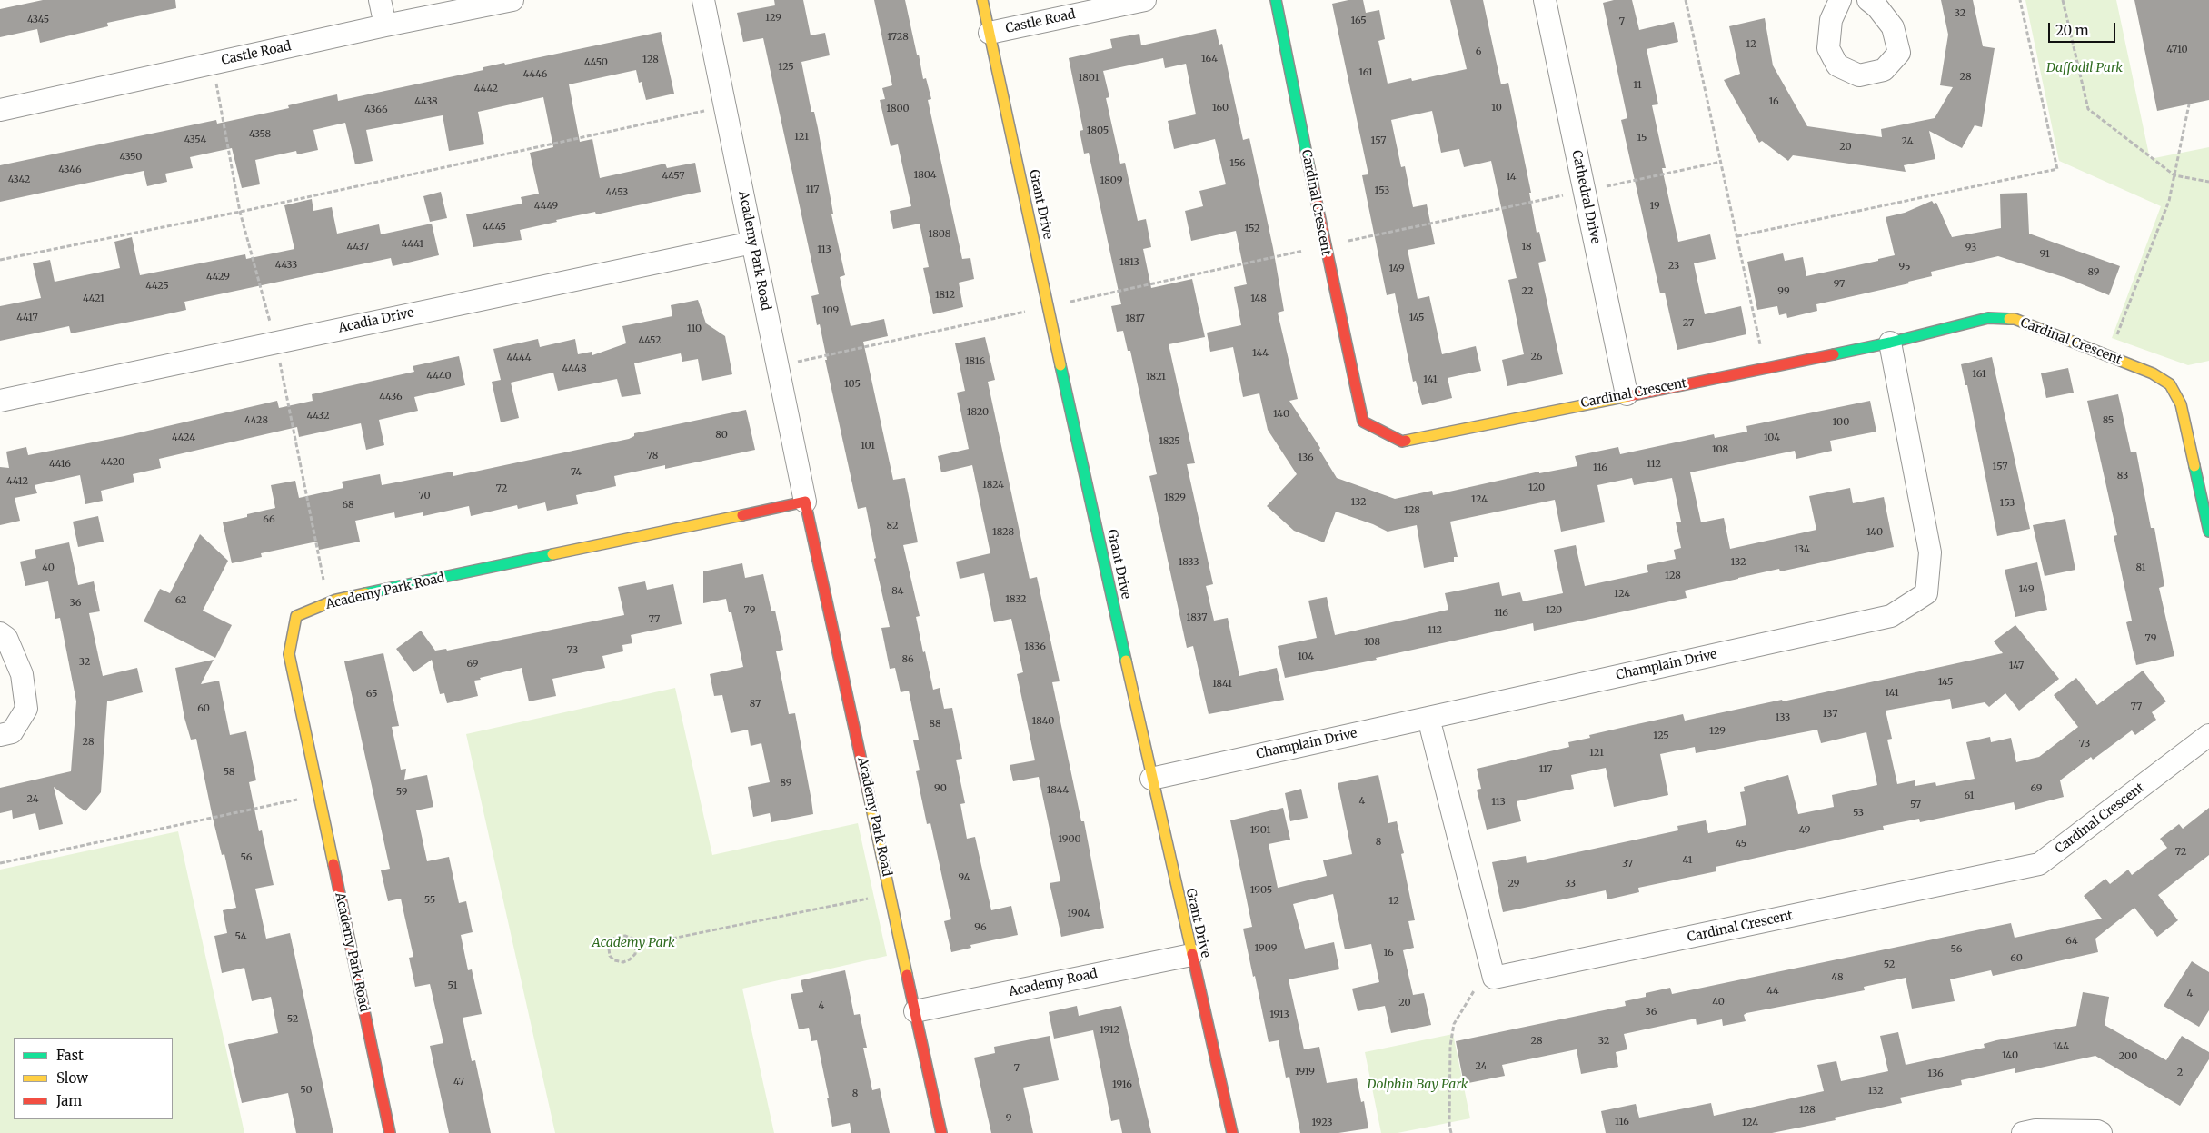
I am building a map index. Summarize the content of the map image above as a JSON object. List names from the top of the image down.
{
  "streets": {
    "street": [
      "Castle Road",
      "Cathedral Drive",
      "Cardinal Crescent",
      "Grant Drive",
      "Academy Park Road",
      "Acadia Drive",
      "Champlain Drive",
      "Academy Road"
    ]
  },
  "crossings": [
    ["Castle Road", "Grant Drive"],
    ["Cathedral Drive", "Cardinal Crescent"],
    ["Cardinal Crescent", "Champlain Drive"],
    ["Grant Drive", "Champlain Drive"],
    ["Grant Drive", "Academy Road"],
    ["Academy Park Road", "Acadia Drive"],
    ["Academy Park Road", "Academy Road"]
  ],
  "parks": ["Daffodil Park", "Academy Park", "Dolphin Bay Park"],
  "house_numbers": [
    "32",
    "129",
    "4345",
    "165",
    "7",
    "1728",
    "12",
    "4710",
    "6",
    "164",
    "128",
    "4450",
    "125",
    "161",
    "4446",
    "28",
    "1801",
    "11",
    "4442",
    "4438",
    "16",
    "160",
    "10",
    "1800",
    "4366",
    "1805",
    "4358",
    "121",
    "15",
    "4354",
    "157",
    "24",
    "20",
    "4350",
    "156",
    "4346",
    "1804",
    "4457",
    "14",
    "4342",
    "1809",
    "117",
    "153",
    "4453",
    "4449",
    "19",
    "4445",
    "152",
    "1808",
    "4441",
    "4437",
    "18",
    "93",
    "113",
    "91",
    "1813",
    "4433",
    "23",
    "95",
    "149",
    "89",
    "4429",
    "97",
    "4425",
    "22",
    "99",
    "1812",
    "4421",
    "148",
    "109",
    "4417",
    "145",
    "1817",
    "27",
    "110",
    "4452",
    "144",
    "26",
    "4444",
    "1816",
    "4448",
    "161",
    "4440",
    "1821",
    "141",
    "105",
    "4436",
    "1820",
    "140",
    "4432",
    "4428",
    "85",
    "100",
    "80",
    "4424",
    "104",
    "1825",
    "101",
    "108",
    "78",
    "136",
    "4420",
    "4416",
    "112",
    "157",
    "116",
    "74",
    "83",
    "4412",
    "1824",
    "120",
    "72",
    "70",
    "1829",
    "124",
    "132",
    "153",
    "68",
    "128",
    "66",
    "82",
    "1828",
    "140",
    "134",
    "1833",
    "132",
    "40",
    "81",
    "128",
    "149",
    "84",
    "124",
    "1832",
    "62",
    "36",
    "79",
    "120",
    "116",
    "1837",
    "77",
    "112",
    "79",
    "108",
    "1836",
    "73",
    "104",
    "86",
    "32",
    "69",
    "147",
    "145",
    "1841",
    "141",
    "65",
    "87",
    "77",
    "60",
    "137",
    "133",
    "1840",
    "88",
    "129",
    "125",
    "28",
    "73",
    "121",
    "117",
    "58",
    "89",
    "90",
    "69",
    "1844",
    "59",
    "61",
    "24",
    "4",
    "113",
    "57",
    "53",
    "1901",
    "49",
    "1900",
    "8",
    "45",
    "72",
    "56",
    "41",
    "37",
    "94",
    "29",
    "33",
    "1905",
    "55",
    "12",
    "1904",
    "96",
    "54",
    "64",
    "1909",
    "56",
    "16",
    "60",
    "52",
    "48",
    "51",
    "44",
    "4",
    "40",
    "20",
    "4",
    "36",
    "1913",
    "52",
    "1912",
    "28",
    "32",
    "144",
    "140",
    "200",
    "24",
    "7",
    "1919",
    "2",
    "136",
    "47",
    "1916",
    "50",
    "132",
    "8",
    "128",
    "9",
    "116",
    "1923",
    "124"
  ],
  "legend": ["Fast", "Slow", "Jam"],
  "scale_bar": "20 m"
}
